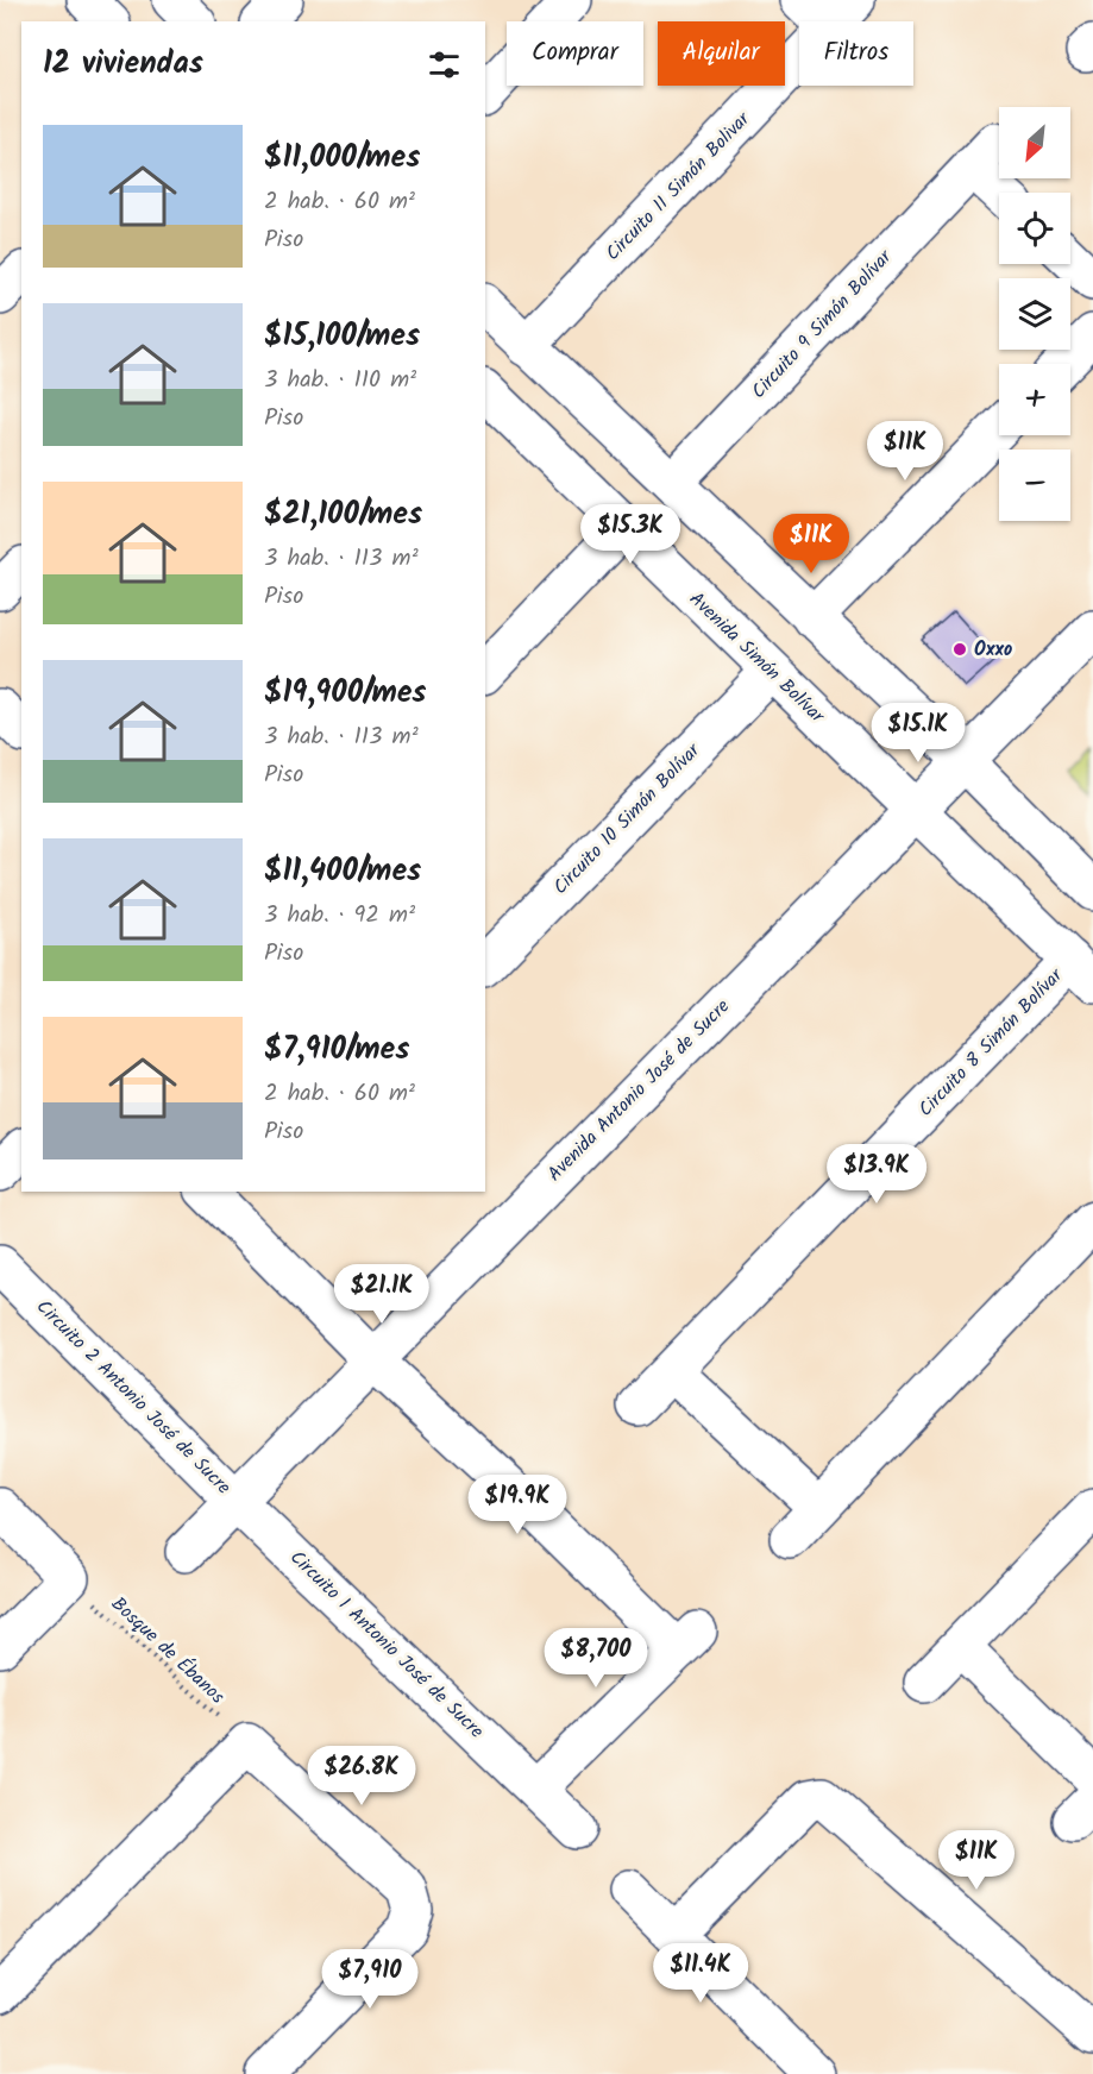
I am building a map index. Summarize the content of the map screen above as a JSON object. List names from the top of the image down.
{
  "streets": {
    "street": [
      "Circuito 11 Simón Bolivar",
      "Circuito 9 Simón Bolívar",
      "Avenida Simón Bolívar",
      "Circuito 10 Simón Bolívar",
      "Circuito 8 Simón Bolívar",
      "Avenida Antonio José de Sucre",
      "Circuito 2 Antonio José de Sucre",
      "Circuito 1 Antonio José de Sucre"
    ],
    "path": ["Bosque de Ébanos"]
  },
  "crossings": [
    ["Avenida Simón Bolívar", "Circuito 10 Simón Bolívar"],
    ["Avenida Simón Bolívar", "Circuito 8 Simón Bolívar"],
    ["Avenida Simón Bolívar", "Avenida Antonio José de Sucre"],
    ["Avenida Antonio José de Sucre", "Circuito 2 Antonio José de Sucre"],
    ["Avenida Antonio José de Sucre", "Circuito 1 Antonio José de Sucre"],
    ["Circuito 2 Antonio José de Sucre", "Circuito 1 Antonio José de Sucre"]
  ],
  "places": ["Oxxo"],
  "north": "bottom left",
  "page": {
    "chip": ["Comprar", "Alquilar", "Filtros"],
    "heading": "12 viviendas",
    "map_buttons": ["+", "−"],
    "list": [
      {
        "name": "$11,000/mes",
        "note": "2 hab. · 60 m² · Piso"
      },
      {
        "name": "$15,100/mes",
        "note": "3 hab. · 110 m² · Piso"
      },
      {
        "name": "$21,100/mes",
        "note": "3 hab. · 113 m² · Piso"
      },
      {
        "name": "$19,900/mes",
        "note": "3 hab. · 113 m² · Piso"
      },
      {
        "name": "$11,400/mes",
        "note": "3 hab. · 92 m² · Piso"
      },
      {
        "name": "$7,910/mes",
        "note": "2 hab. · 60 m² · Piso"
      }
    ],
    "price": [
      "$11K",
      "$15.3K",
      "$11K",
      "$15.1K",
      "$13.9K",
      "$21.1K",
      "$19.9K",
      "$8,700",
      "$26.8K",
      "$11K",
      "$11.4K",
      "$7,910"
    ]
  }
}
